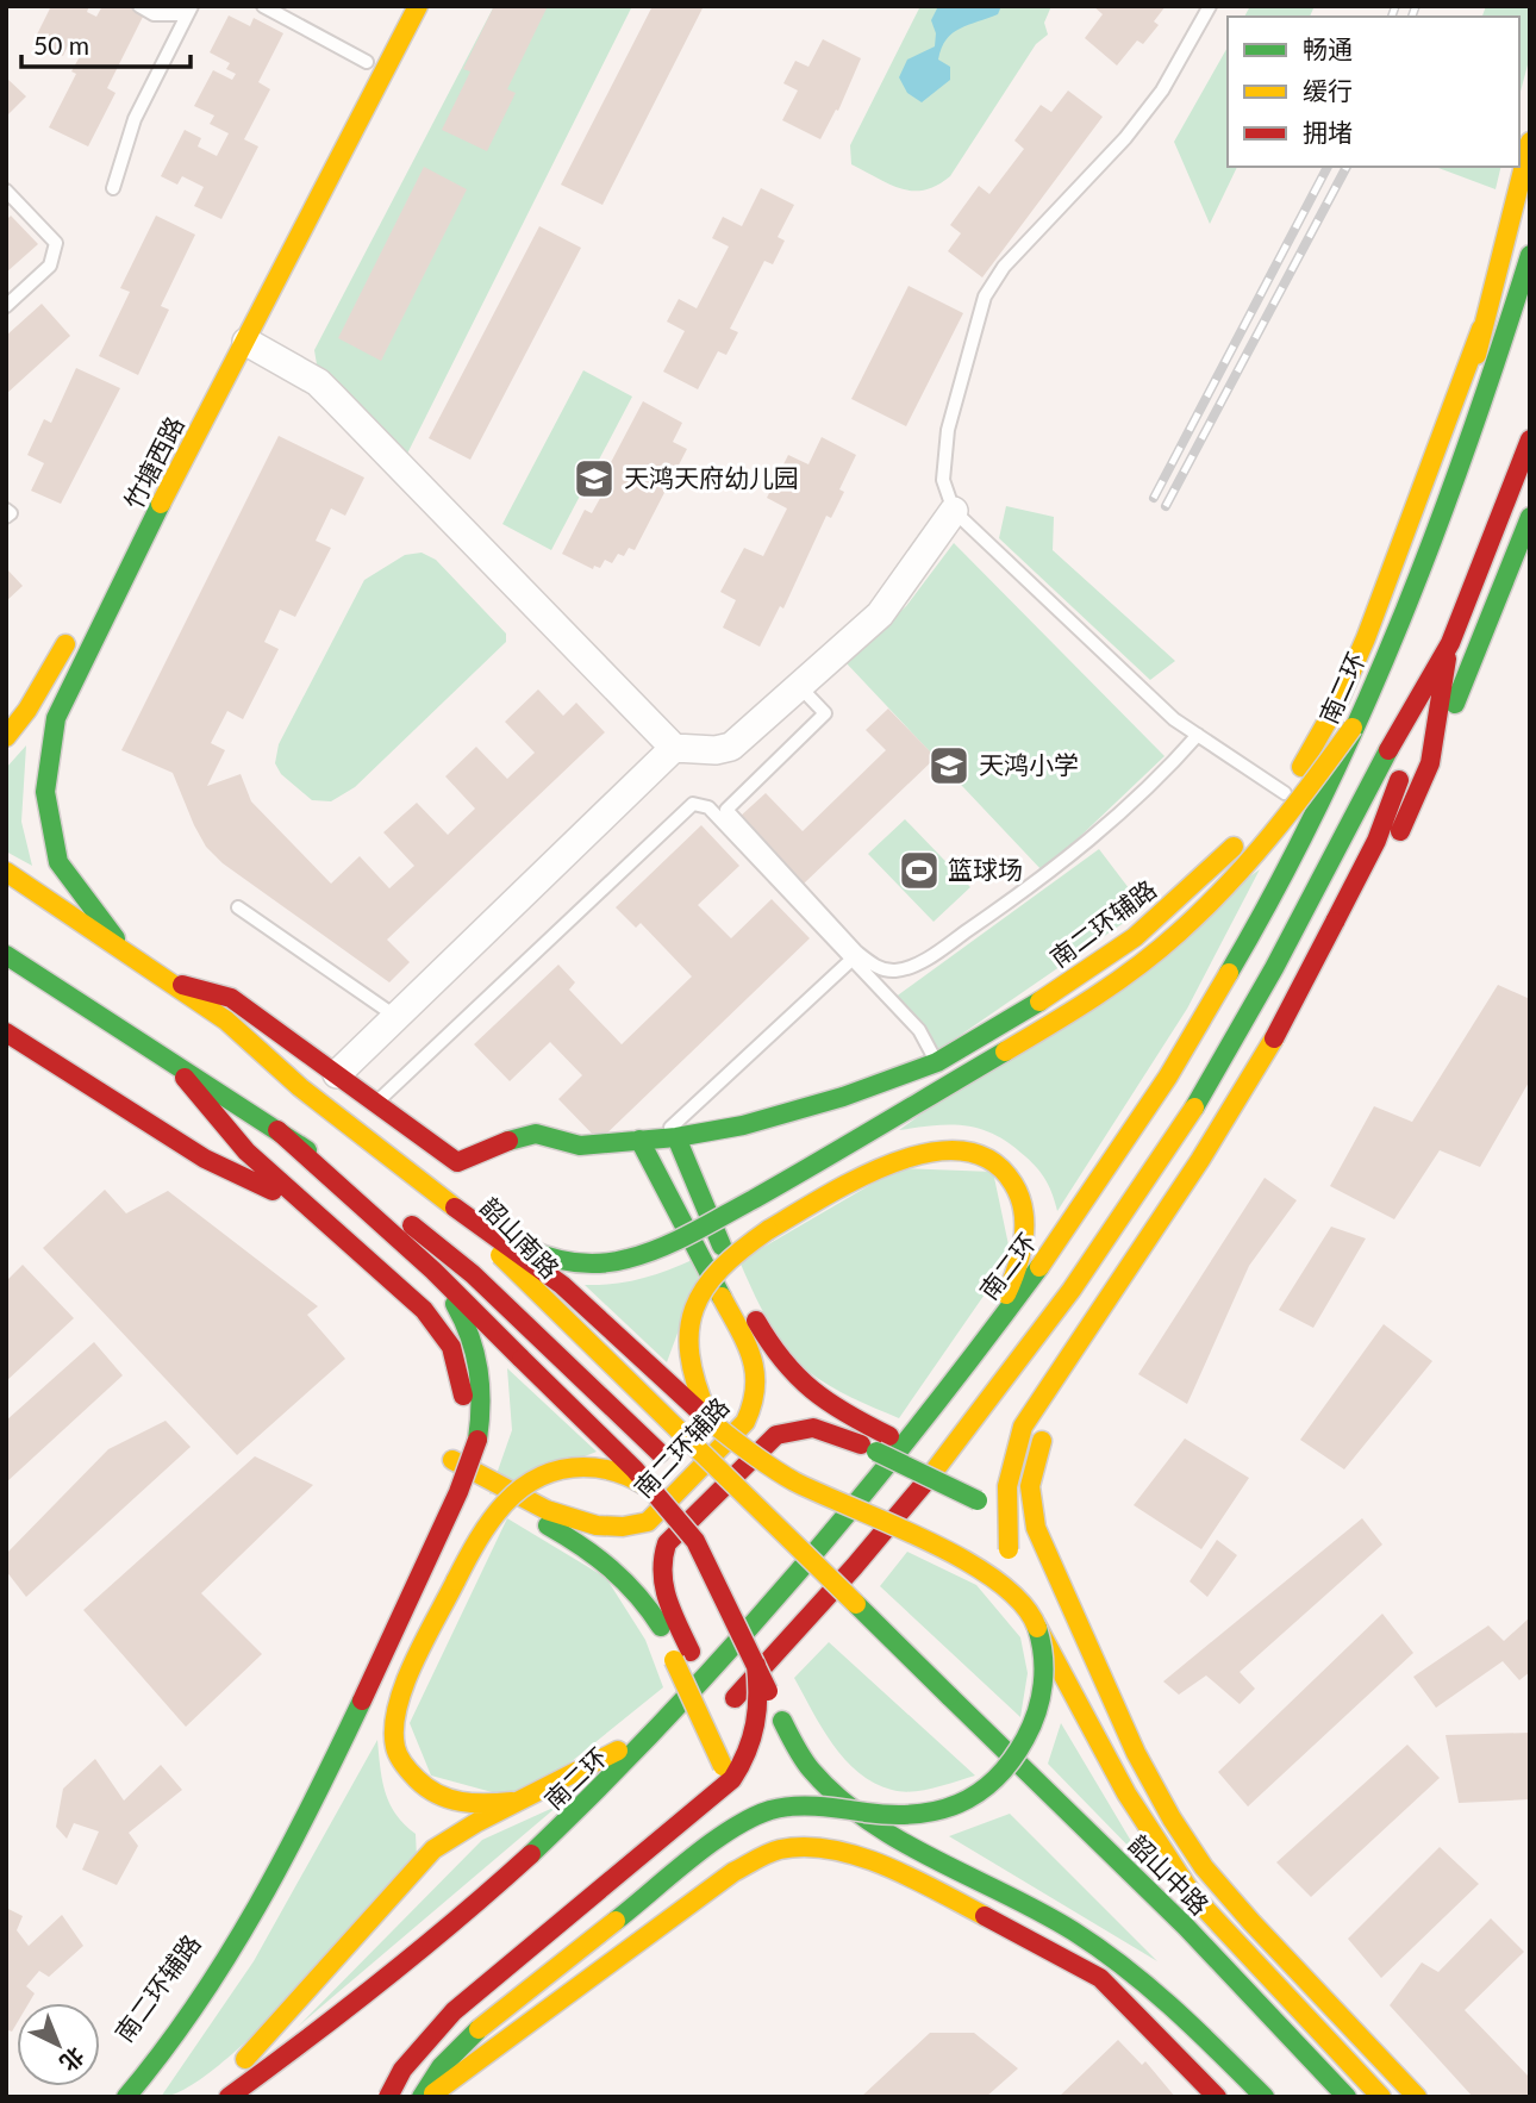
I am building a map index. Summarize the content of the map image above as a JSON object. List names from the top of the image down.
{
  "streets": {
    "main road": [
      "竹塘西路",
      "南二环",
      "南二环辅路",
      "韶山南路",
      "韶山中路"
    ]
  },
  "crossings": [
    ["竹塘西路", "韶山南路"],
    ["南二环", "南二环辅路"],
    ["韶山南路", "韶山中路"]
  ],
  "places": {
    "school or university": ["天鸿天府幼儿园", "天鸿小学"],
    "sports": ["篮球场"]
  },
  "legend": ["畅通", "缓行", "拥堵"],
  "scale_bar": "50 m",
  "north": "bottom right"
}
